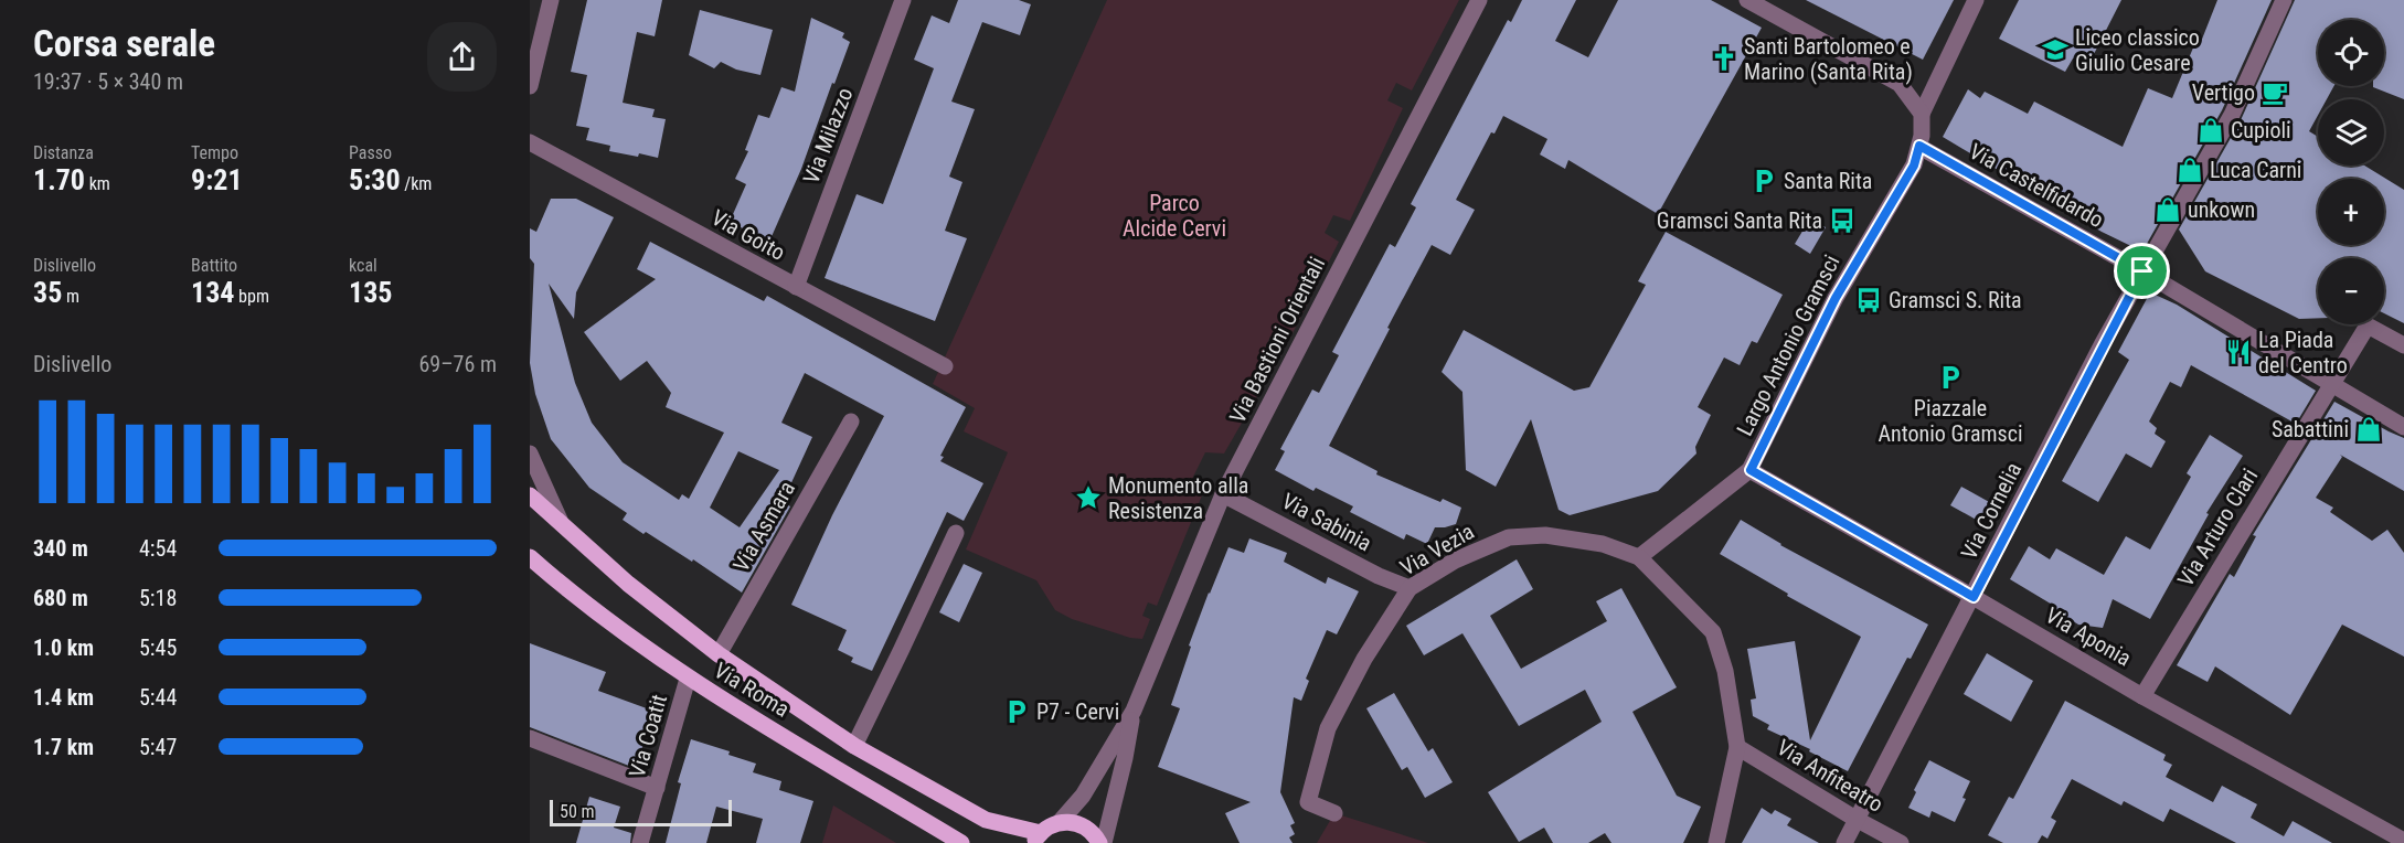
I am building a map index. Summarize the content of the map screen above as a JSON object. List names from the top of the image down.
{
  "streets": {
    "main road": ["Via Roma"],
    "street": [
      "Via Milazzo",
      "Via Castelfidardo",
      "Via Goito",
      "Via Bastioni Orientali",
      "Largo Antonio Gramsci",
      "Via Cornelia",
      "Via Sabinia",
      "Via Asmara",
      "Via Arturo Clari",
      "Via Vezia",
      "Via Aponia",
      "Via Coatit",
      "Via Anfiteatro"
    ]
  },
  "crossings": [
    ["Via Milazzo", "Via Goito"],
    ["Via Castelfidardo", "Largo Antonio Gramsci"],
    ["Via Castelfidardo", "Via Cornelia"],
    ["Via Castelfidardo", "Via Arturo Clari"],
    ["Via Bastioni Orientali", "Via Sabinia"],
    ["Largo Antonio Gramsci", "Via Aponia"],
    ["Via Cornelia", "Via Aponia"],
    ["Via Cornelia", "Via Anfiteatro"],
    ["Via Sabinia", "Via Vezia"],
    ["Via Asmara", "Via Roma"],
    ["Via Arturo Clari", "Via Aponia"],
    ["Via Vezia", "Via Anfiteatro"],
    ["Via Roma", "Via Coatit"]
  ],
  "parks": ["Parco Alcide Cervi"],
  "places": {
    "school or university": ["Liceo classico Giulio Cesare"],
    "church": ["Santi Bartolomeo e Marino (Santa Rita)"],
    "cafe": ["Vertigo"],
    "shop": [
      "Cupioli",
      "Luca Carni",
      "unkown",
      "Sabattini"
    ],
    "parking": ["Santa Rita", "Piazzale Antonio Gramsci", "P7 - Cervi"],
    "bus stop": ["Gramsci Santa Rita", "Gramsci S. Rita"],
    "restaurant": ["La Piada del Centro"],
    "place": ["Monumento alla Resistenza"]
  },
  "scale_bar": "50 m",
  "page": {
    "heading": ["Corsa serale", "19:37 · 5 × 340 m"],
    "map_buttons": ["+", "−"],
    "stats": [
      ["Distanza", "1.70 km"],
      ["Tempo", "9:21"],
      ["Passo", "5:30 /km"],
      ["Dislivello", "35 m"],
      ["Battito", "134 bpm"],
      ["kcal", "135"]
    ],
    "chart": ["Dislivello", "69–76 m"],
    "list": [
      {
        "name": "340 m",
        "note": "4:54"
      },
      {
        "name": "680 m",
        "note": "5:18"
      },
      {
        "name": "1.0 km",
        "note": "5:45"
      },
      {
        "name": "1.4 km",
        "note": "5:44"
      },
      {
        "name": "1.7 km",
        "note": "5:47"
      }
    ],
    "scale": "50 m"
  }
}
